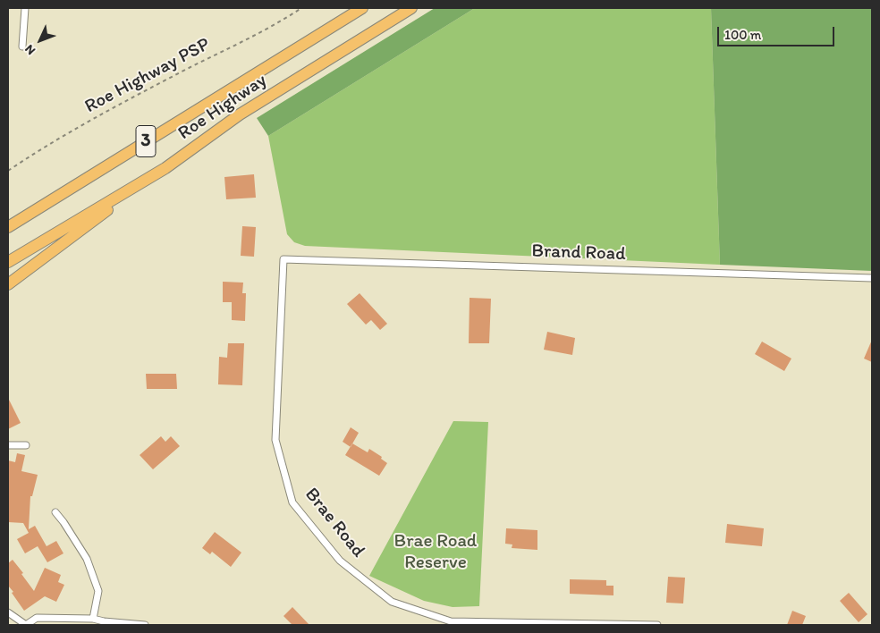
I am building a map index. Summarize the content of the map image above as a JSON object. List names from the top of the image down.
{
  "streets": {
    "highway": ["Roe Highway", "3"],
    "street": ["Brand Road", "Brae Road"],
    "path": ["Roe Highway PSP"]
  },
  "crossings": [
    ["Brand Road", "Brae Road"]
  ],
  "parks": ["Brae Road Reserve"],
  "scale_bar": "100 m",
  "north": "bottom left"
}
